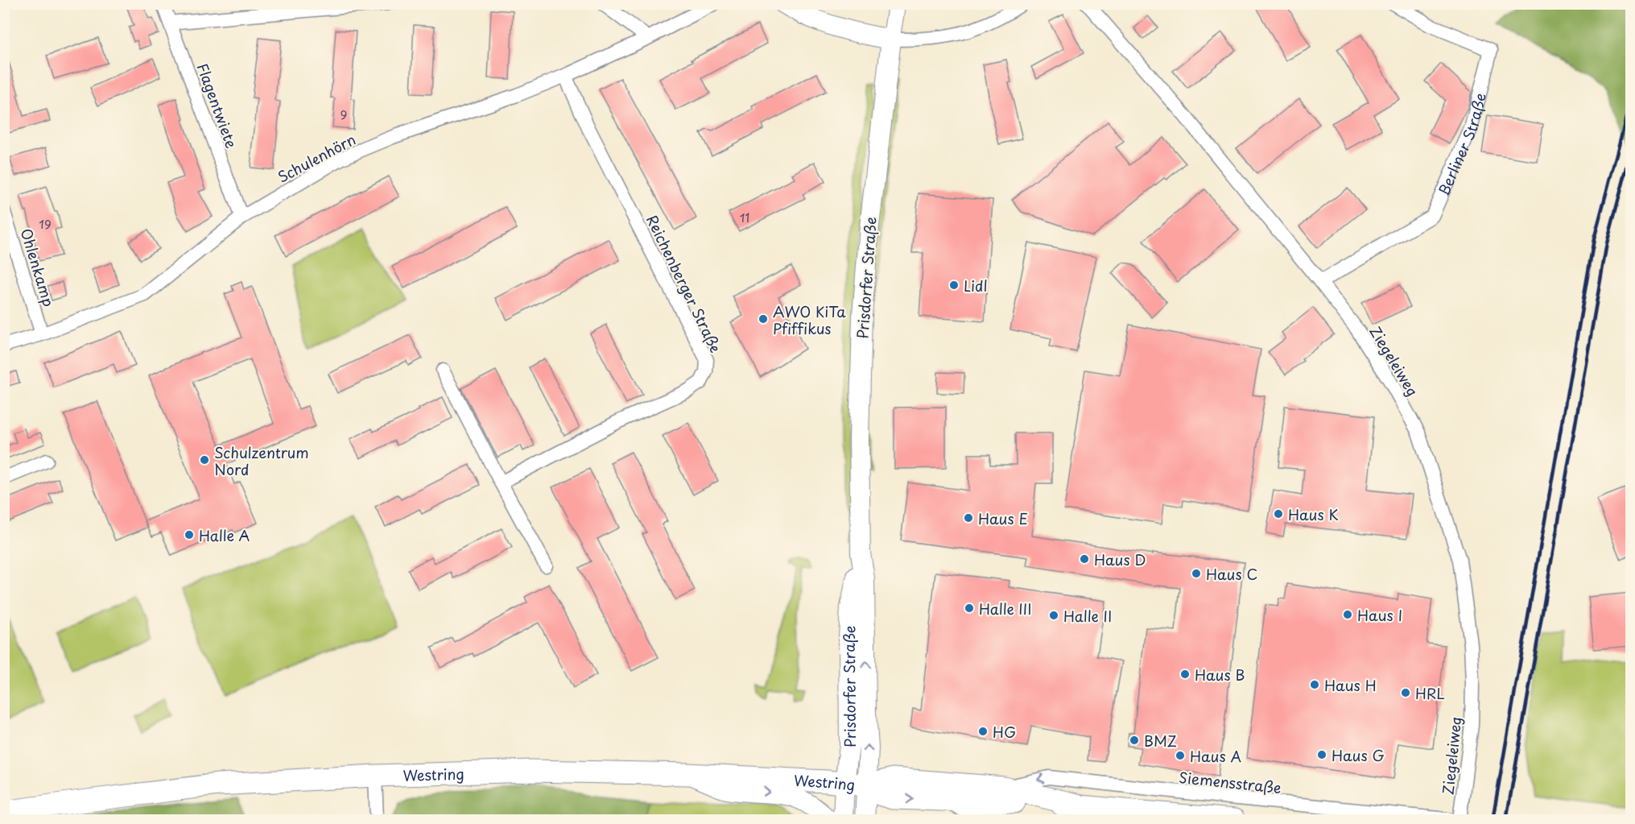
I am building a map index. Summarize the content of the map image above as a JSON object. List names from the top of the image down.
{
  "streets": {
    "main road": ["Prisdorfer Straße", "Westring"],
    "street": [
      "Flagentwiete",
      "Berliner Straße",
      "Schulenhörn",
      "Ohlenkamp",
      "Reichenberger Straße",
      "Ziegeleiweg",
      "Siemensstraße"
    ]
  },
  "crossings": [
    ["Flagentwiete", "Schulenhörn"],
    ["Berliner Straße", "Ziegeleiweg"],
    ["Schulenhörn", "Ohlenkamp"],
    ["Schulenhörn", "Reichenberger Straße"],
    ["Prisdorfer Straße", "Westring"],
    ["Westring", "Siemensstraße"]
  ],
  "one_way": ["Siemensstraße"],
  "places": [
    "Lidl",
    "AWO KiTa Pfiffikus",
    "Schulzentrum Nord",
    "Haus K",
    "Haus E",
    "Halle A",
    "Haus D",
    "Haus C",
    "Halle III",
    "Haus I",
    "Halle II",
    "Haus B",
    "Haus H",
    "HRL",
    "HG",
    "BMZ",
    "Haus G",
    "Haus A"
  ],
  "house_numbers": ["9", "11", "19"]
}
